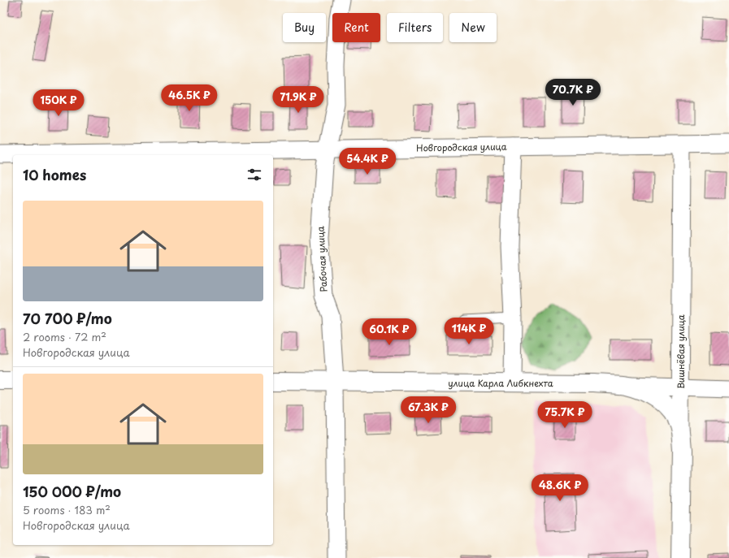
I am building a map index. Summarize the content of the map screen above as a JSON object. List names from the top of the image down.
{
  "streets": {
    "main road": ["Вишнёвая улица", "улица Карла Либкнехта"],
    "street": ["Новгородская улица", "Рабочая улица"]
  },
  "crossings": [
    ["Новгородская улица", "Рабочая улица"],
    ["Новгородская улица", "Вишнёвая улица"],
    ["Рабочая улица", "улица Карла Либкнехта"],
    ["Вишнёвая улица", "улица Карла Либкнехта"]
  ],
  "page": {
    "chip": [
      "Buy",
      "Rent",
      "Filters",
      "New"
    ],
    "price": [
      "70.7K ₽",
      "46.5K ₽",
      "71.9K ₽",
      "150K ₽",
      "54.4K ₽",
      "114K ₽",
      "60.1K ₽",
      "67.3K ₽",
      "75.7K ₽",
      "48.6K ₽"
    ],
    "heading": "10 homes",
    "list": [
      {
        "name": "70 700 ₽/mo",
        "note": "2 rooms · 72 m² · Новгородская улица"
      },
      {
        "name": "150 000 ₽/mo",
        "note": "5 rooms · 183 m² · Новгородская улица"
      }
    ]
  }
}
